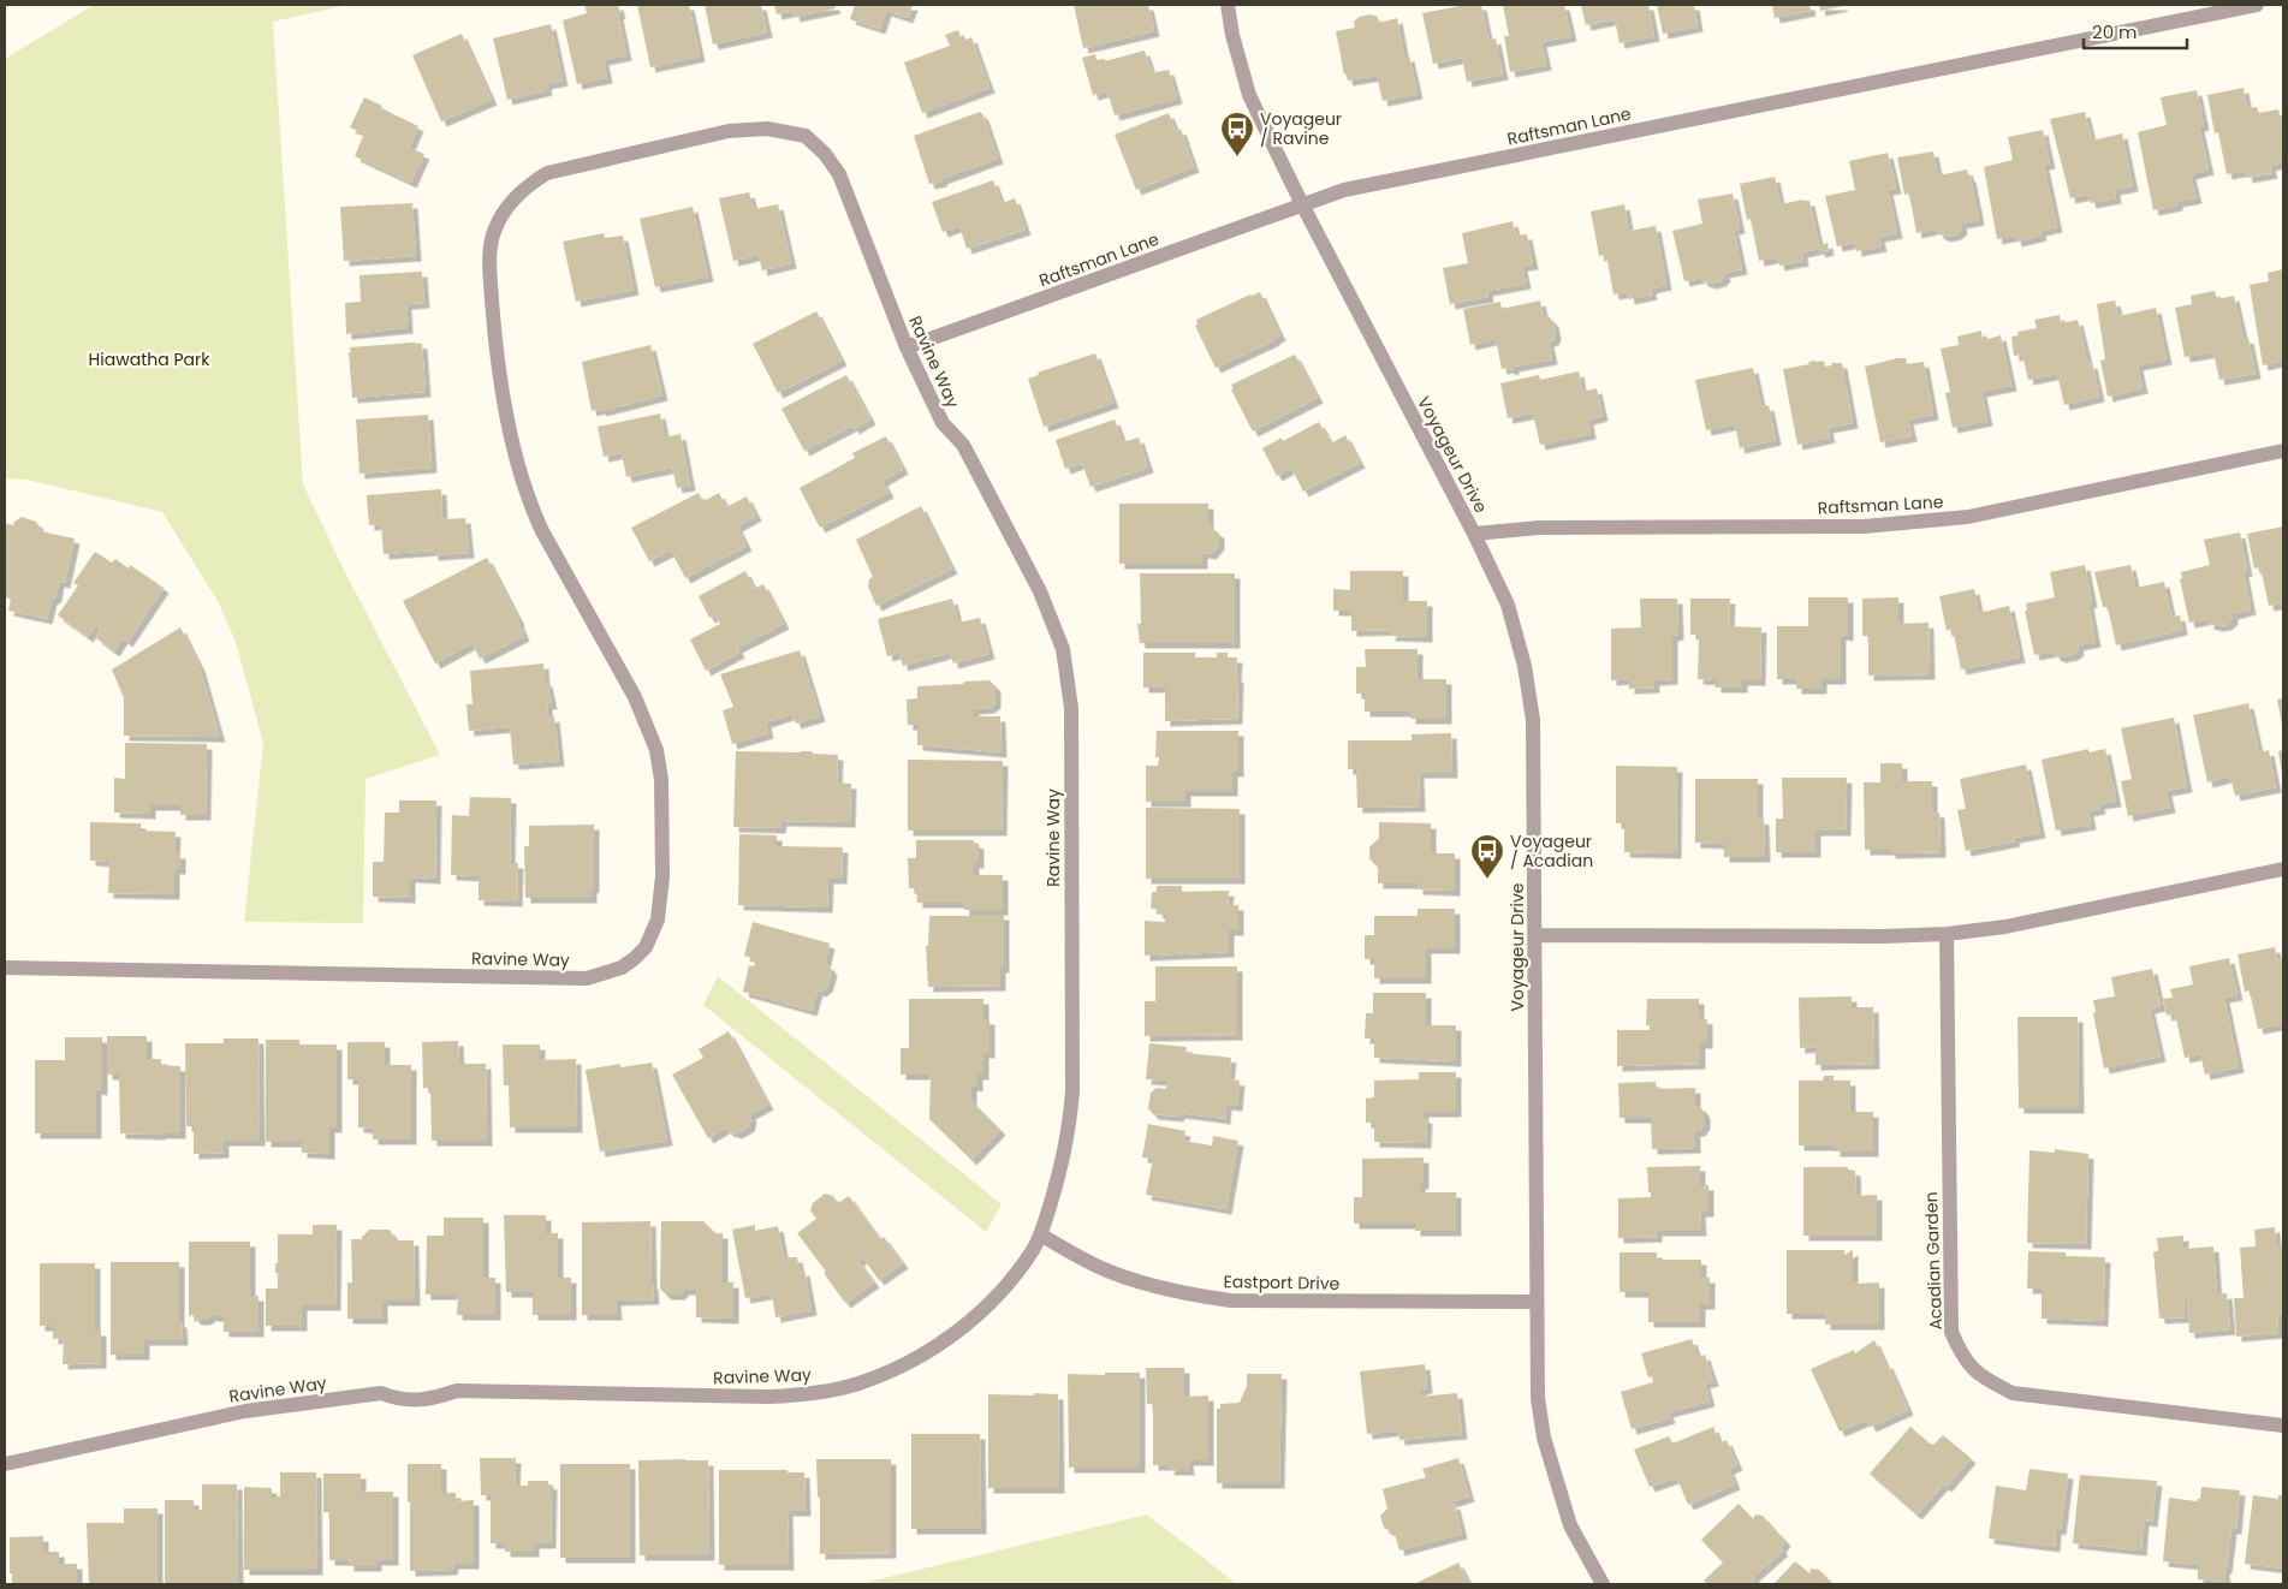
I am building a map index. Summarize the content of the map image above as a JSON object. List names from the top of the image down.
{
  "streets": {
    "street": [
      "Raftsman Lane",
      "Ravine Way",
      "Voyageur Drive",
      "Acadian Garden",
      "Eastport Drive"
    ]
  },
  "crossings": [
    ["Raftsman Lane", "Ravine Way"],
    ["Raftsman Lane", "Voyageur Drive"],
    ["Ravine Way", "Eastport Drive"],
    ["Voyageur Drive", "Eastport Drive"]
  ],
  "parks": ["Hiawatha Park"],
  "places": {
    "bus stop": ["Voyageur / Ravine", "Voyageur / Acadian"]
  },
  "scale_bar": "20 m"
}
